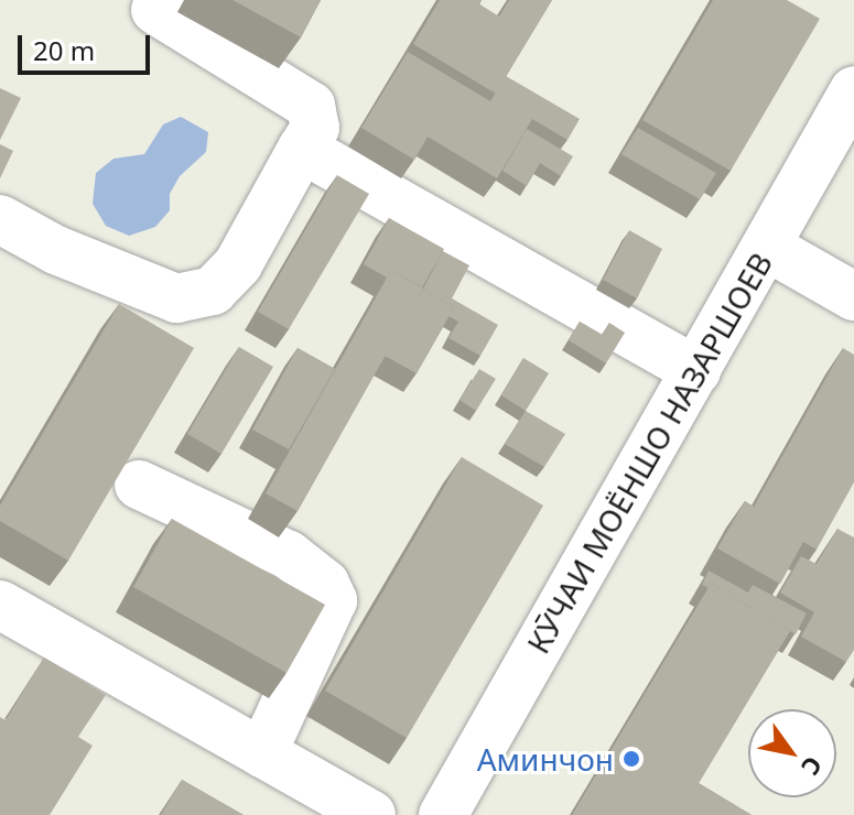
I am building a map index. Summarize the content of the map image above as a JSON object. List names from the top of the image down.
{
  "streets": {
    "street": ["КӮЧАИ МОЁНШО НАЗАРШОЕВ"]
  },
  "places": ["Аминчон"],
  "scale_bar": "20 m",
  "north": "bottom right"
}
